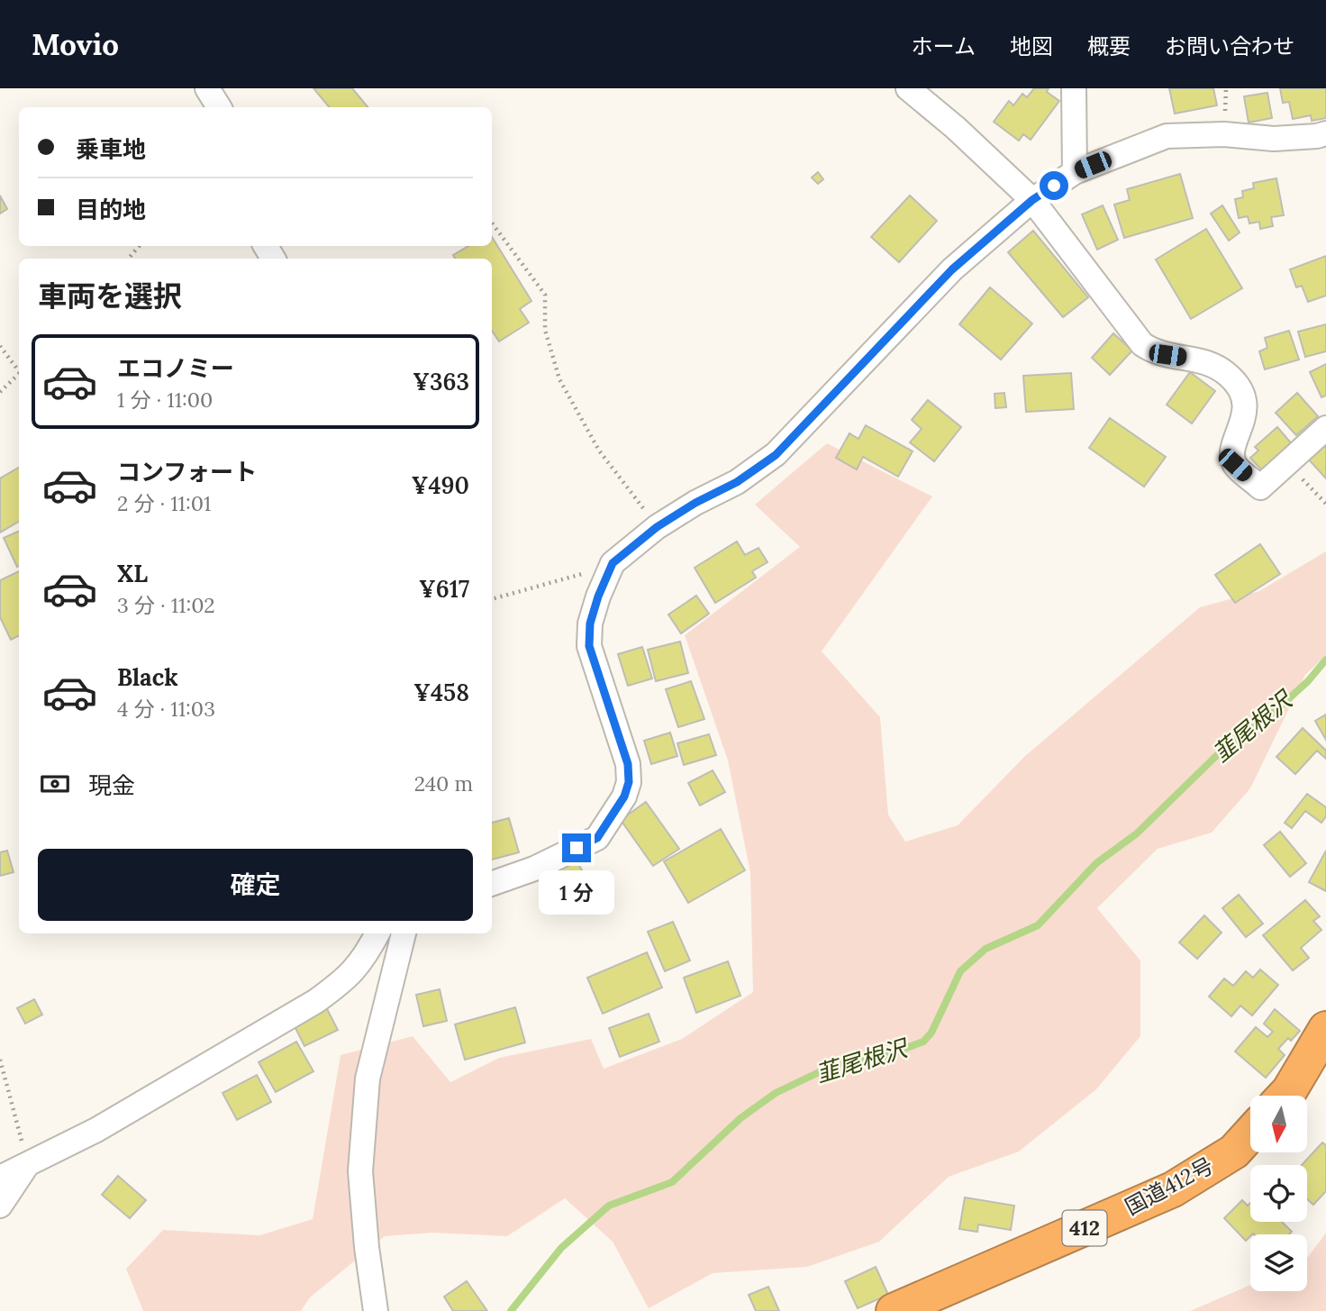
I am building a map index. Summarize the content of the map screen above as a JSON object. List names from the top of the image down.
{
  "streets": {
    "highway": ["国道412号", "412"]
  },
  "water": ["韮尾根沢"],
  "north": "bottom",
  "page": {
    "header": "Movio",
    "nav": [
      "ホーム",
      "地図",
      "概要",
      "お問い合わせ"
    ],
    "banner": ["乗車地", "目的地"],
    "heading": "車両を選択",
    "list": [
      {
        "name": "エコノミー",
        "note": "1 分 · 11:00",
        "value": "¥363"
      },
      {
        "name": "コンフォート",
        "note": "2 分 · 11:01",
        "value": "¥490"
      },
      {
        "name": "XL",
        "note": "3 分 · 11:02",
        "value": "¥617"
      },
      {
        "name": "Black",
        "note": "4 分 · 11:03",
        "value": "¥458"
      }
    ],
    "pay": ["現金", "240 m"],
    "buttons": "確定",
    "bubble": "1 分"
  }
}
